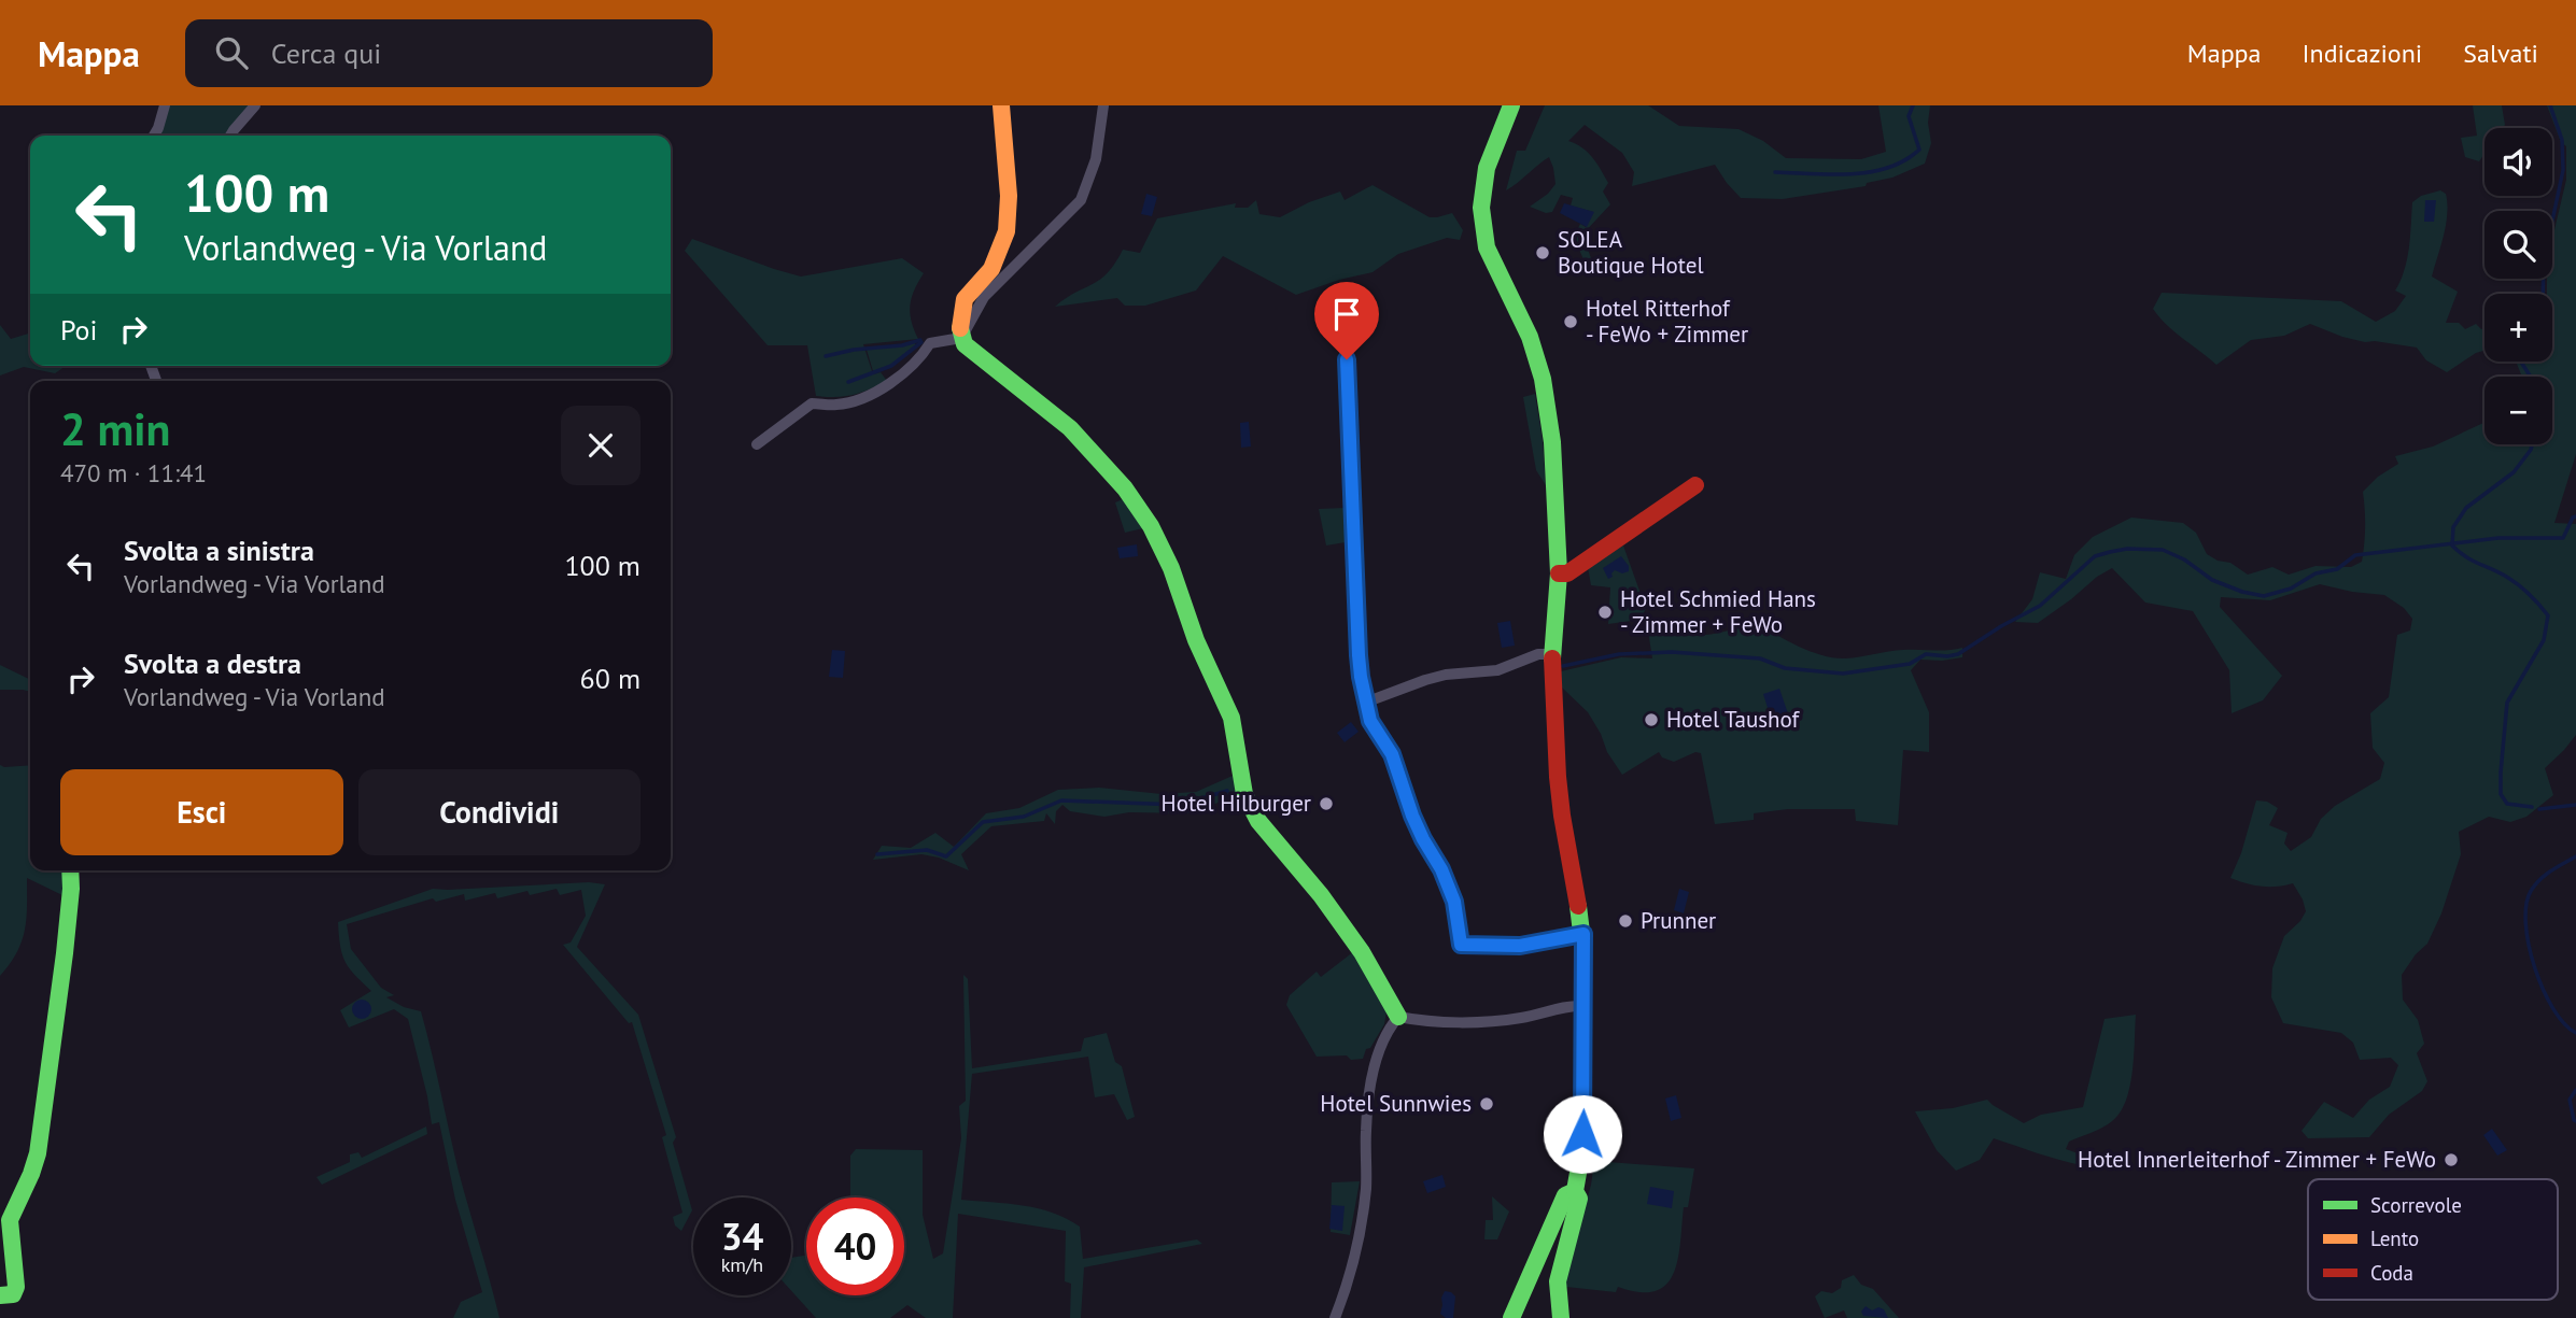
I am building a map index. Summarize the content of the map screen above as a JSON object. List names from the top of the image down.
{
  "places": [
    "SOLEA Boutique Hotel",
    "Hotel Ritterhof - FeWo + Zimmer",
    "Hotel Schmied Hans - Zimmer + FeWo",
    "Hotel Taushof",
    "Hotel Hilburger",
    "Prunner",
    "Hotel Sunnwies",
    "Hotel Innerleiterhof - Zimmer + FeWo"
  ],
  "legend": ["Scorrevole", "Lento", "Coda"],
  "page": {
    "header": "Mappa",
    "search": "Cerca qui",
    "nav": ["Mappa", "Indicazioni", "Salvati"],
    "map_buttons": ["+", "−"],
    "turn": ["100 m", "Vorlandweg - Via Vorland"],
    "then": "Poi",
    "heading": ["2 min", "470 m · 11:41"],
    "list": [
      {
        "name": "Svolta a sinistra",
        "note": "Vorlandweg - Via Vorland",
        "value": "100 m"
      },
      {
        "name": "Svolta a destra",
        "note": "Vorlandweg - Via Vorland",
        "value": "60 m"
      }
    ],
    "buttons": ["Esci", "Condividi"],
    "speed": "34 km/h",
    "limit": "40"
  }
}
